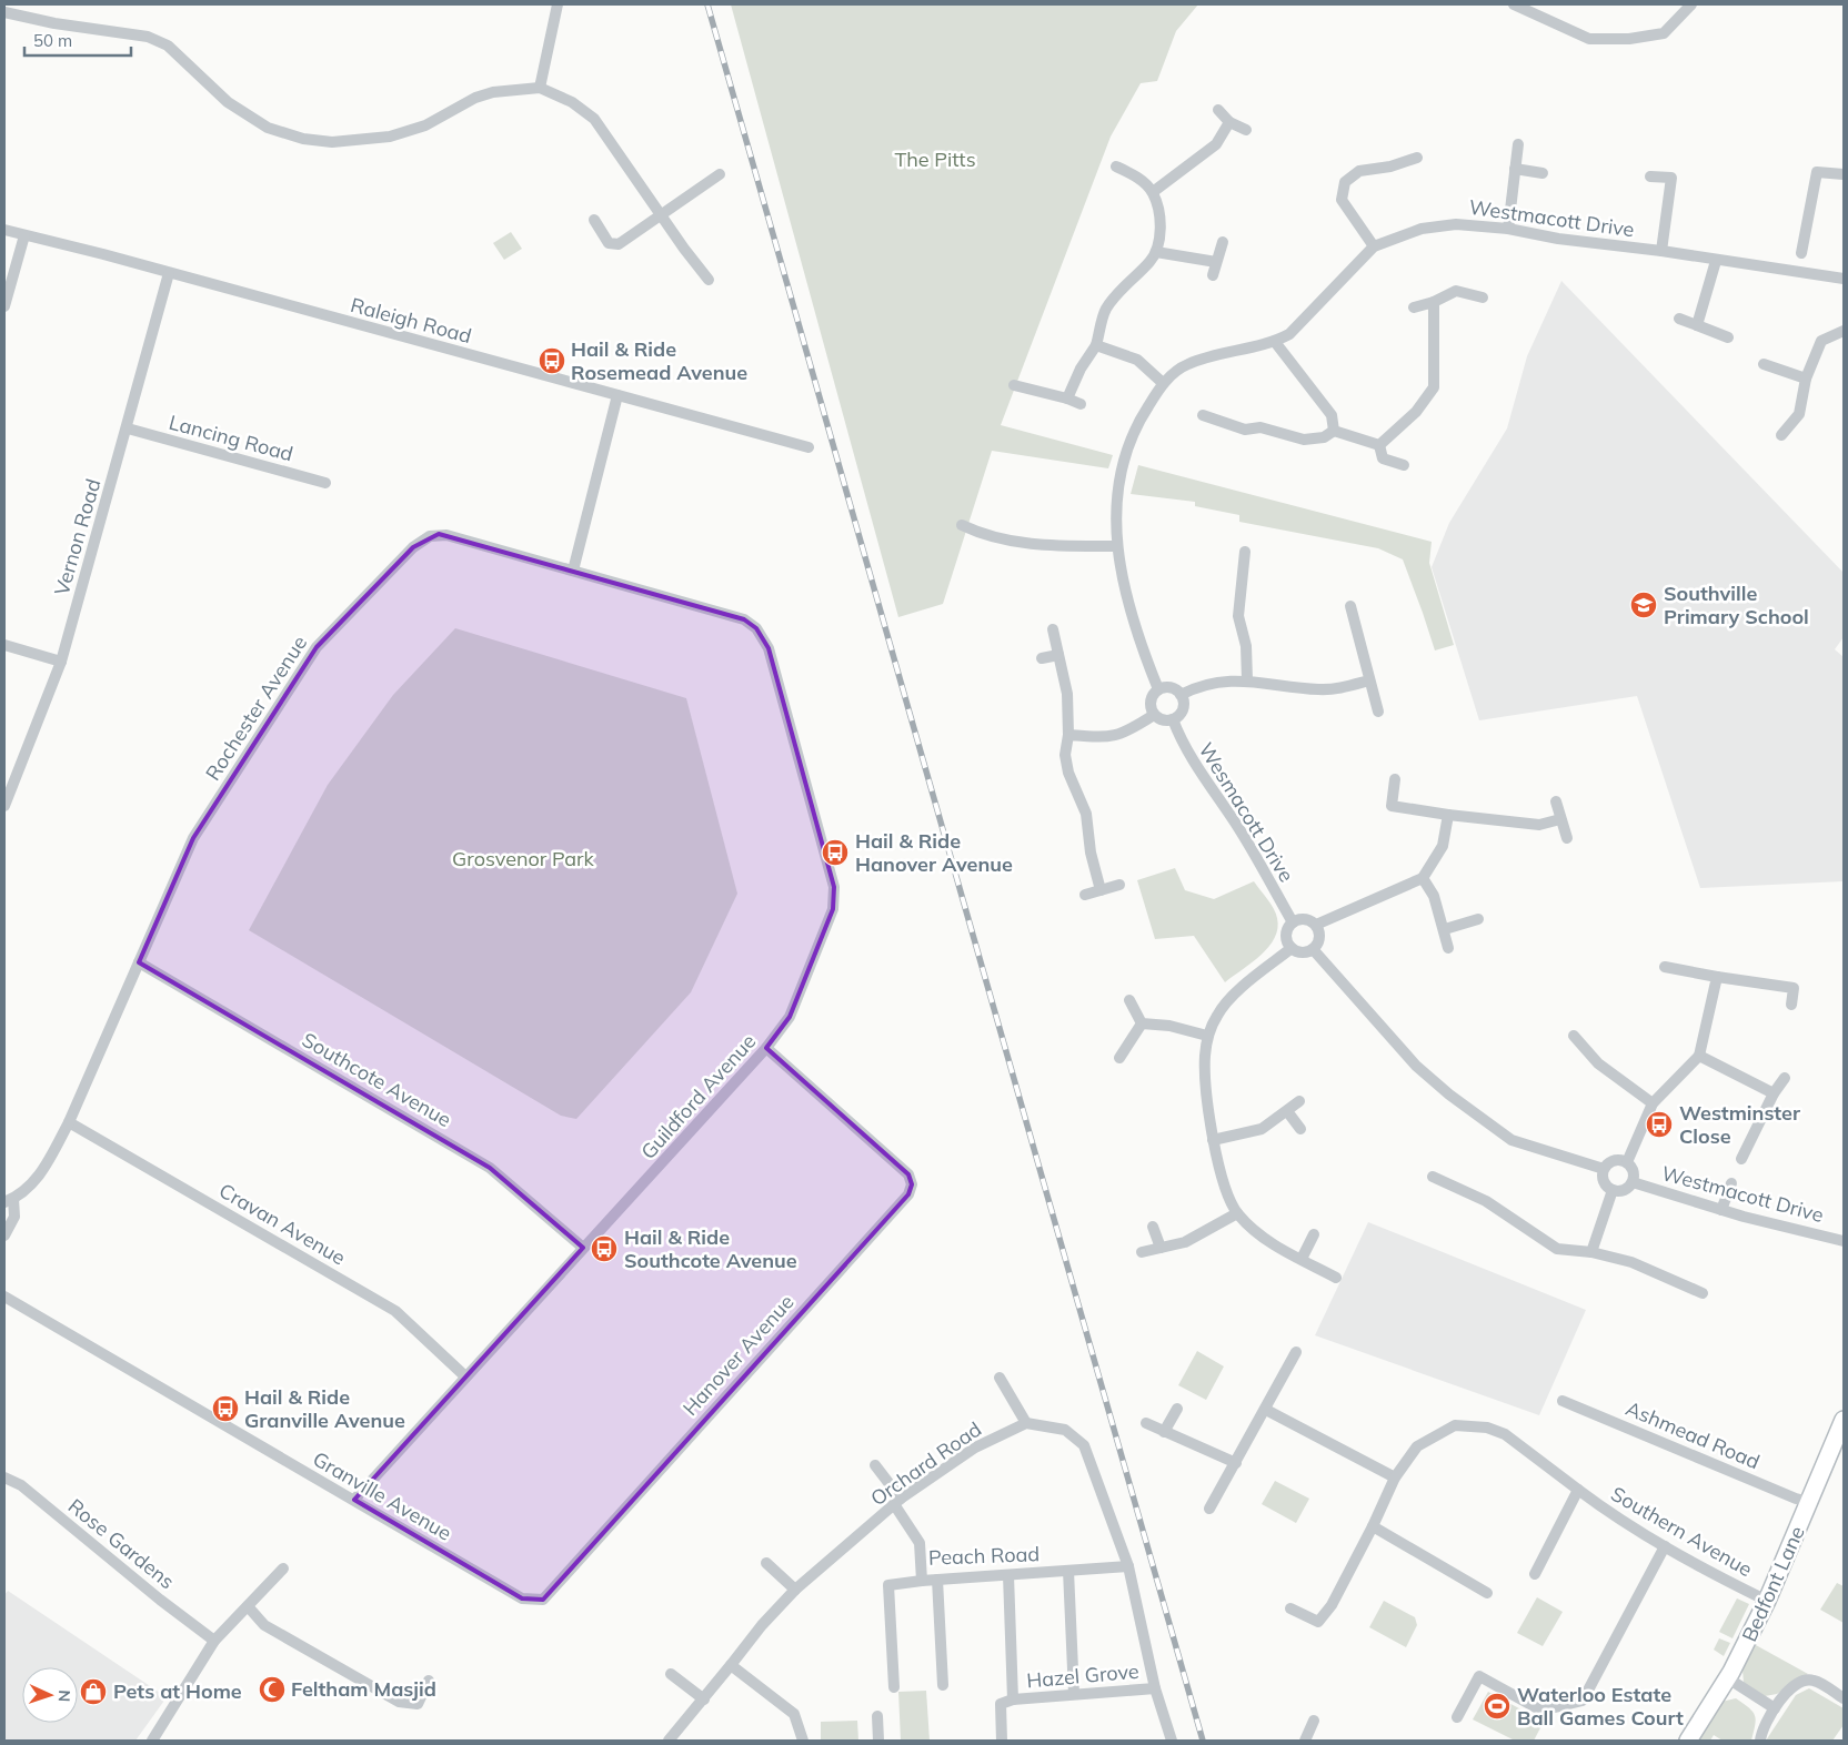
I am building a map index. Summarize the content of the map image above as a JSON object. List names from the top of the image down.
{
  "streets": {
    "main road": ["Bedfont Lane"],
    "street": [
      "Westmacott Drive",
      "Raleigh Road",
      "Lancing Road",
      "Vernon Road",
      "Rochester Avenue",
      "Wesmacott Drive",
      "Southcote Avenue",
      "Guildford Avenue",
      "Cravan Avenue",
      "Hanover Avenue",
      "Ashmead Road",
      "Orchard Road",
      "Granville Avenue",
      "Southern Avenue",
      "Rose Gardens",
      "Peach Road",
      "Hazel Grove"
    ]
  },
  "crossings": [
    ["Westmacott Drive", "Wesmacott Drive"],
    ["Raleigh Road", "Vernon Road"],
    ["Lancing Road", "Vernon Road"],
    ["Rochester Avenue", "Southcote Avenue"],
    ["Rochester Avenue", "Guildford Avenue"],
    ["Rochester Avenue", "Cravan Avenue"],
    ["Southcote Avenue", "Guildford Avenue"],
    ["Guildford Avenue", "Cravan Avenue"],
    ["Guildford Avenue", "Hanover Avenue"],
    ["Guildford Avenue", "Granville Avenue"],
    ["Hanover Avenue", "Granville Avenue"],
    ["Ashmead Road", "Bedfont Lane"],
    ["Orchard Road", "Peach Road"],
    ["Southern Avenue", "Bedfont Lane"]
  ],
  "parks": ["The Pitts", "Grosvenor Park"],
  "places": {
    "bus stop": [
      "Hail & Ride Rosemead Avenue",
      "Hail & Ride Hanover Avenue",
      "Westminster Close",
      "Hail & Ride Southcote Avenue",
      "Hail & Ride Granville Avenue"
    ],
    "school or university": ["Southville Primary School"],
    "mosque": ["Feltham Masjid"],
    "shop": ["Pets at Home"],
    "sports": ["Waterloo Estate Ball Games Court"]
  },
  "scale_bar": "50 m",
  "north": "right"
}
